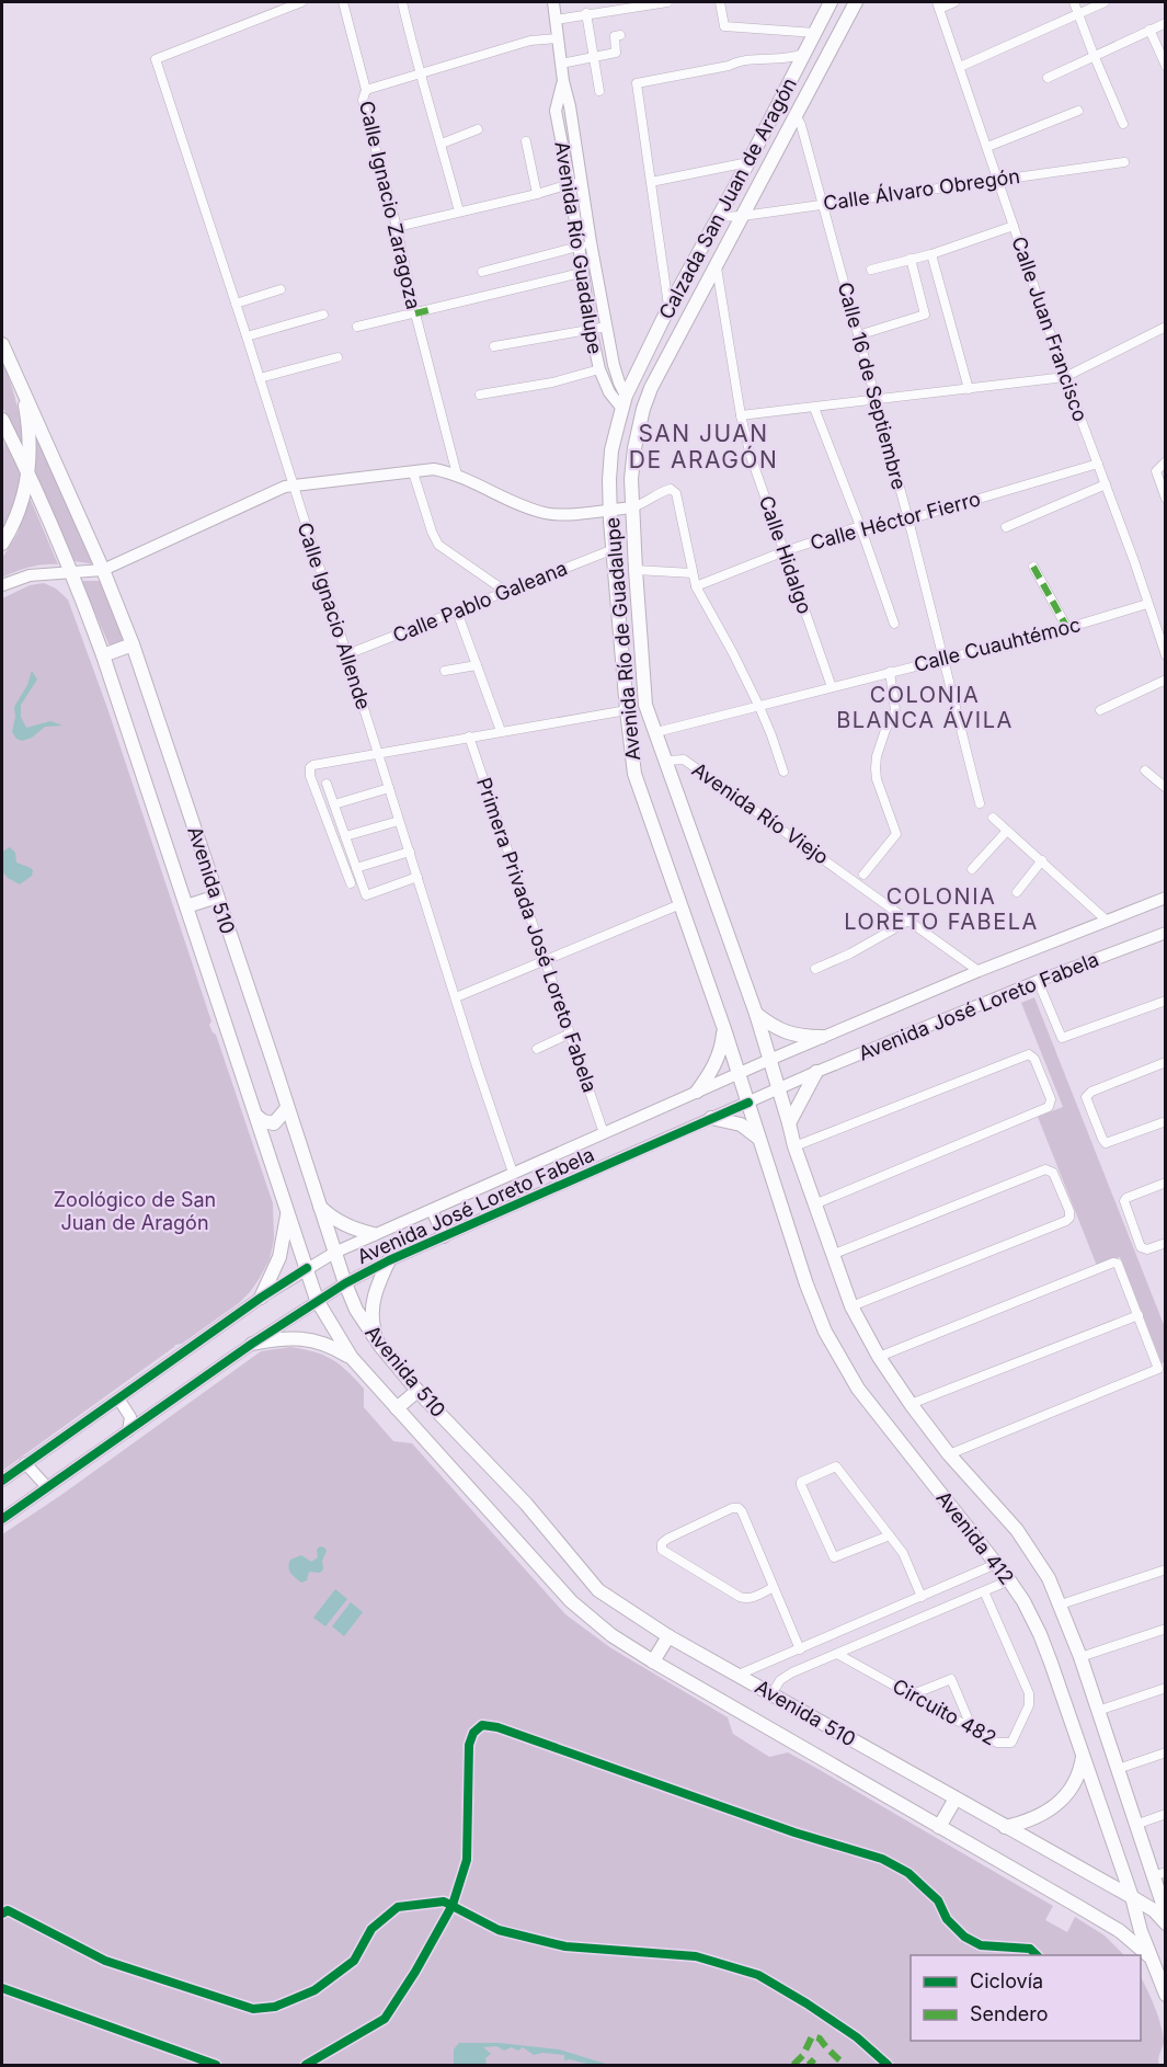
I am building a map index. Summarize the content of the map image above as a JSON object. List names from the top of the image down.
{
  "streets": {
    "main road": [
      "Calzada San Juan de Aragón",
      "Avenida Río Guadalupe",
      "Avenida Río de Guadalupe",
      "Avenida 510",
      "Avenida José Loreto Fabela",
      "Avenida 412"
    ],
    "street": [
      "Calle Álvaro Obregón",
      "Calle Ignacio Zaragoza",
      "Calle Juan Francisco",
      "Calle 16 de Septiembre",
      "Calle Héctor Fierro",
      "Calle Hidalgo",
      "Calle Pablo Galeana",
      "Calle Ignacio Allende",
      "Calle Cuauhtémoc",
      "Avenida Río Viejo",
      "Primera Privada José Loreto Fabela",
      "Circuito 482"
    ]
  },
  "crossings": [
    ["Calle Álvaro Obregón", "Calzada San Juan de Aragón"],
    ["Calle Álvaro Obregón", "Calle Juan Francisco"],
    ["Calle Álvaro Obregón", "Calle 16 de Septiembre"],
    ["Calzada San Juan de Aragón", "Avenida Río Guadalupe"],
    ["Calzada San Juan de Aragón", "Calle 16 de Septiembre"],
    ["Calzada San Juan de Aragón", "Calle Hidalgo"],
    ["Calzada San Juan de Aragón", "Avenida Río de Guadalupe"],
    ["Calle Ignacio Zaragoza", "Avenida Río Guadalupe"],
    ["Avenida Río Guadalupe", "Avenida Río de Guadalupe"],
    ["Calle Juan Francisco", "Calle Héctor Fierro"],
    ["Calle Juan Francisco", "Calle Cuauhtémoc"],
    ["Calle 16 de Septiembre", "Calle Héctor Fierro"],
    ["Calle 16 de Septiembre", "Calle Cuauhtémoc"],
    ["Calle Héctor Fierro", "Calle Hidalgo"],
    ["Calle Hidalgo", "Calle Cuauhtémoc"],
    ["Calle Pablo Galeana", "Calle Ignacio Allende"],
    ["Calle Pablo Galeana", "Avenida Río de Guadalupe"],
    ["Calle Ignacio Allende", "Avenida José Loreto Fabela"],
    ["Avenida Río de Guadalupe", "Calle Cuauhtémoc"],
    ["Avenida Río de Guadalupe", "Avenida Río Viejo"],
    ["Avenida Río de Guadalupe", "Avenida José Loreto Fabela"],
    ["Avenida Río de Guadalupe", "Avenida 412"],
    ["Avenida Río Viejo", "Avenida José Loreto Fabela"],
    ["Avenida 510", "Avenida José Loreto Fabela"],
    ["Avenida 510", "Avenida 412"],
    ["Primera Privada José Loreto Fabela", "Avenida José Loreto Fabela"],
    ["Avenida José Loreto Fabela", "Avenida 412"]
  ],
  "districts": ["SAN JUAN DE ARAGÓN", "COLONIA BLANCA ÁVILA", "COLONIA LORETO FABELA"],
  "parks": ["Zoológico de San Juan de Aragón"],
  "legend": ["Ciclovía", "Sendero"]
}
